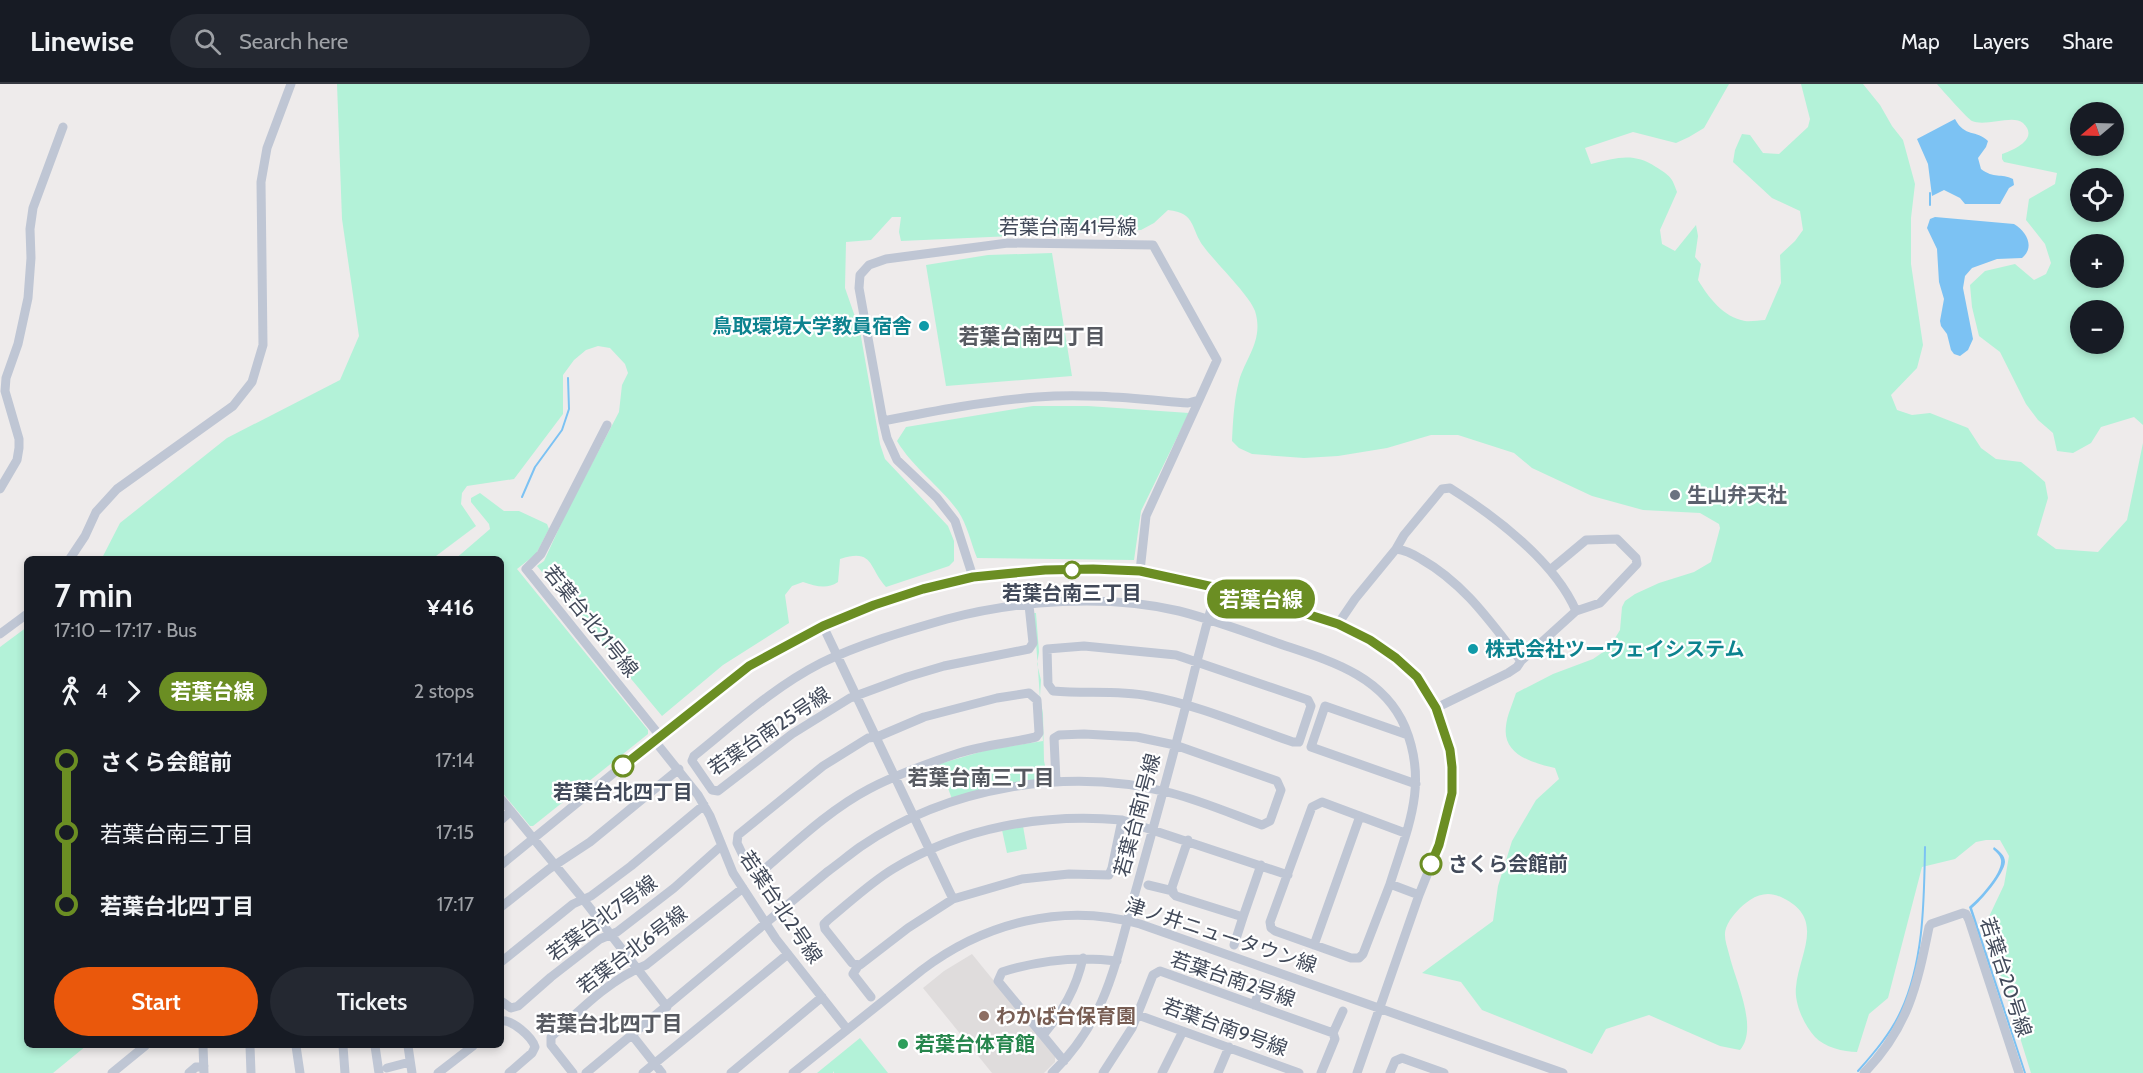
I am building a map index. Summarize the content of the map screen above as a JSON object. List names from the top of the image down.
{
  "streets": {
    "street": [
      "若葉台南41号線",
      "若葉台北21号線",
      "若葉台南25号線",
      "若葉台南1号線",
      "若葉台北2号線",
      "若葉台北7号線",
      "津ノ井ニュータウン線",
      "若葉台北6号線",
      "若葉台20号線",
      "若葉台南2号線",
      "若葉台南9号線"
    ]
  },
  "crossings": [
    ["若葉台北21号線", "若葉台北2号線"],
    ["若葉台南25号線", "若葉台南1号線"],
    ["若葉台南1号線", "津ノ井ニュータウン線"],
    ["若葉台北2号線", "若葉台北7号線"],
    ["若葉台北2号線", "津ノ井ニュータウン線"],
    ["若葉台北2号線", "若葉台北6号線"],
    ["若葉台南2号線", "若葉台南9号線"]
  ],
  "districts": ["若葉台南四丁目", "若葉台南三丁目", "若葉台北四丁目"],
  "places": [
    "鳥取環境大学教員宿舎",
    "生山弁天社",
    "若葉台南三丁目",
    "株式会社ツーウェイシステム",
    "若葉台北四丁目",
    "さくら会館前",
    "わかば台保育園",
    "若葉台体育館"
  ],
  "lines": ["bus line 若葉台線"],
  "north": "left",
  "page": {
    "header": "Linewise",
    "search": "Search here",
    "nav": ["Map", "Layers", "Share"],
    "on_map": "若葉台線",
    "map_buttons": ["+", "−"],
    "heading": ["7 min", "17:10 – 17:17 · Bus", "¥416"],
    "legs": ["4", "若葉台線", "2 stops"],
    "list": [
      {
        "name": "さくら会館前",
        "value": "17:14"
      },
      {
        "name": "若葉台南三丁目",
        "value": "17:15"
      },
      {
        "name": "若葉台北四丁目",
        "value": "17:17"
      }
    ],
    "buttons": ["Start", "Tickets"]
  }
}
